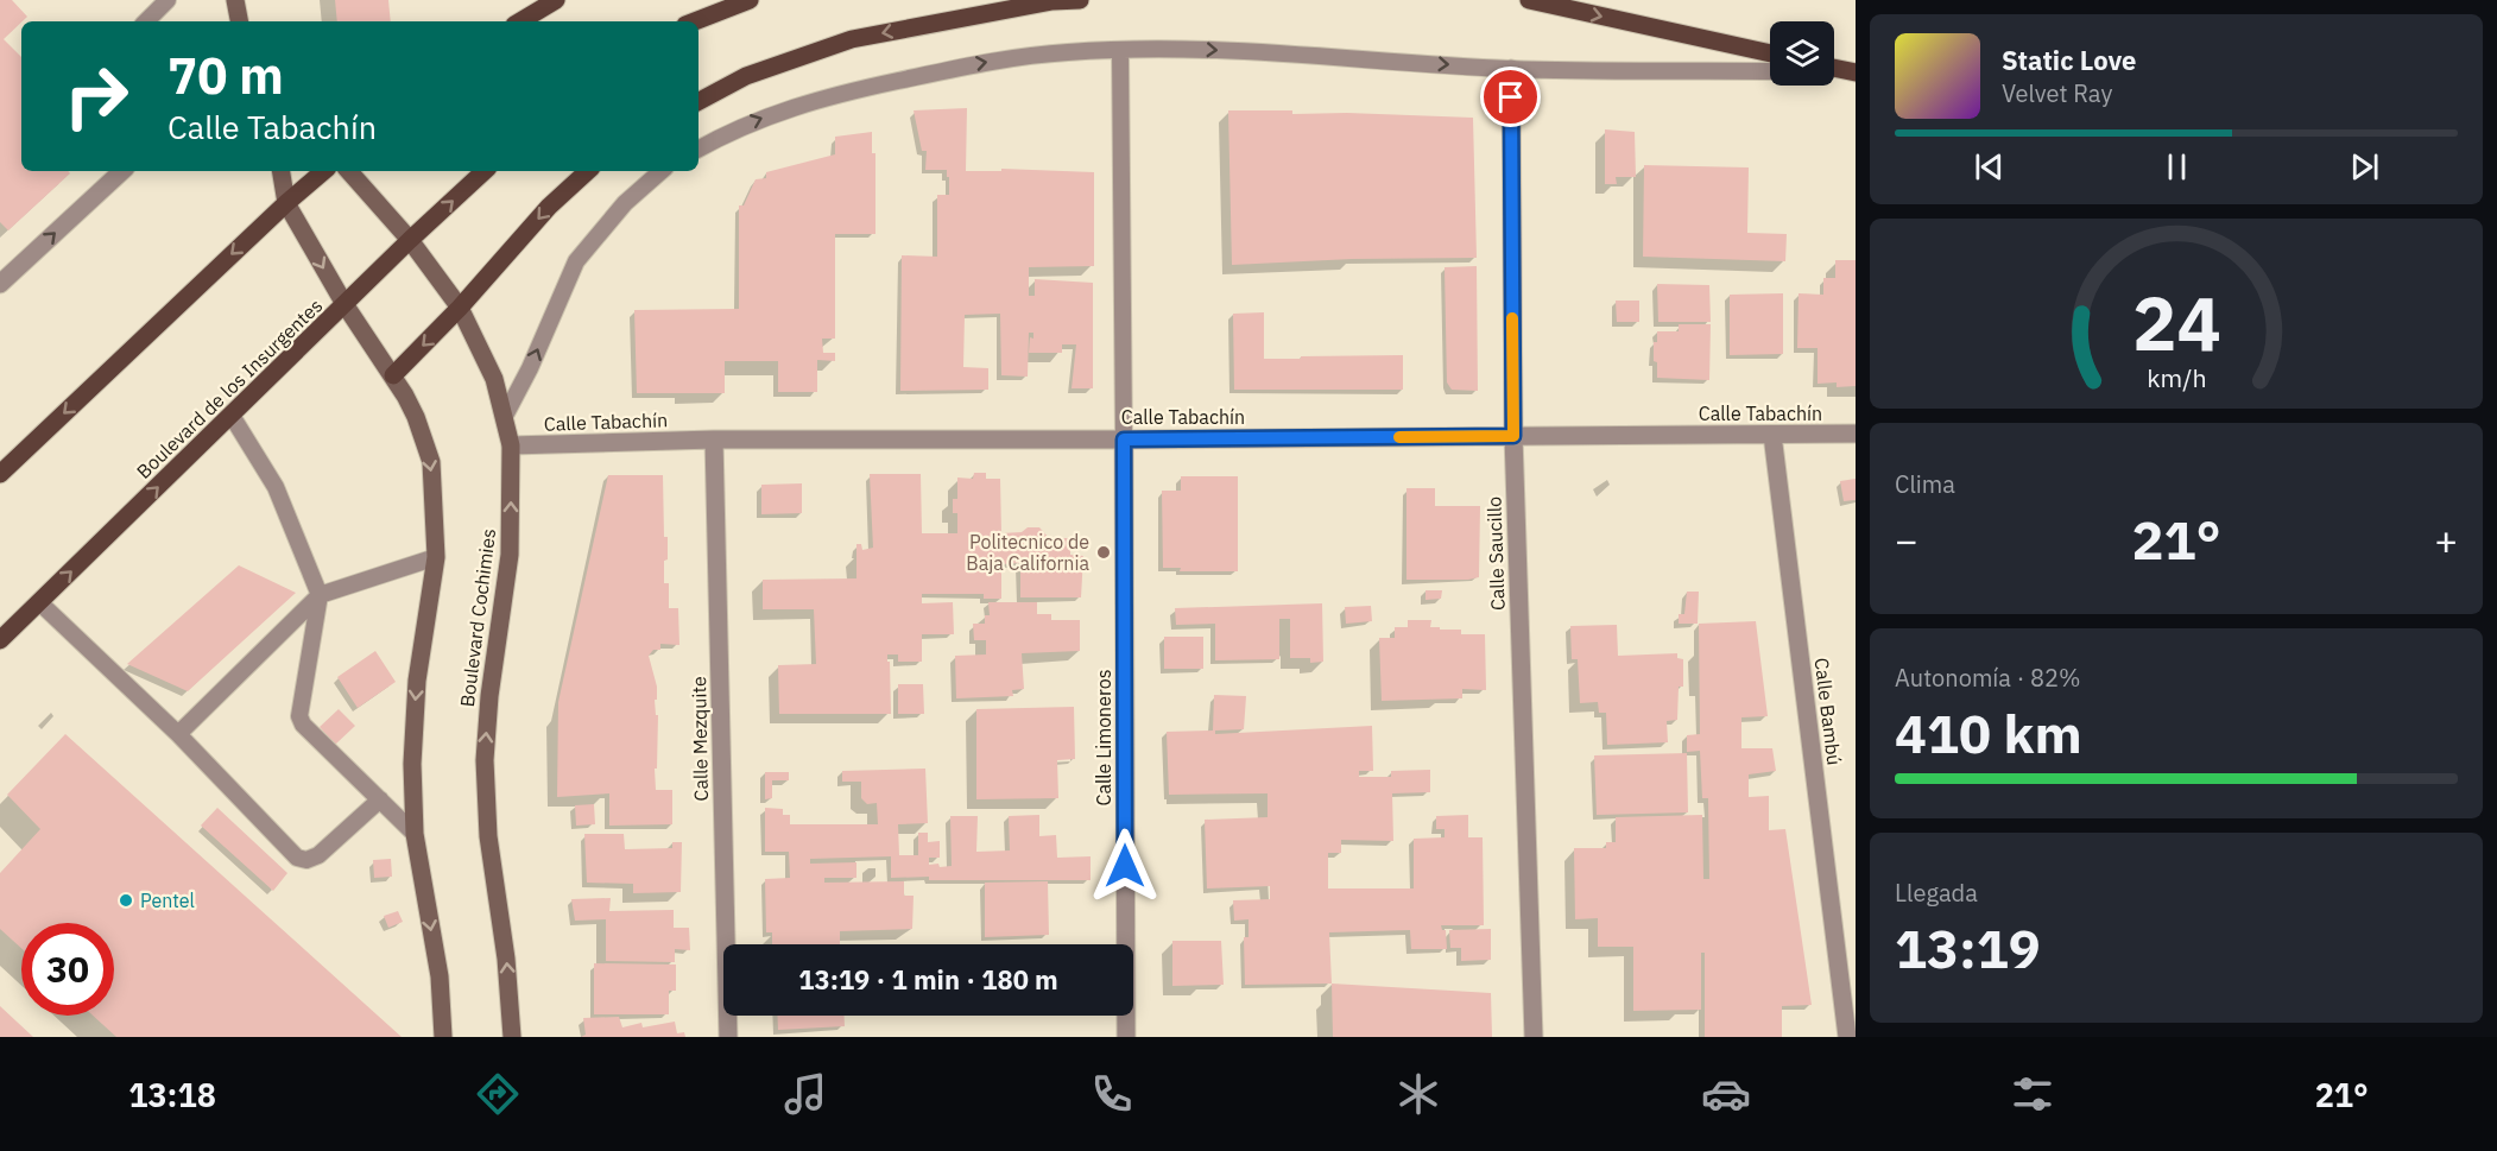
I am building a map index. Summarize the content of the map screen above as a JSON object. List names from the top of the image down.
{
  "streets": {
    "main road": ["Boulevard de los Insurgentes", "Boulevard Cochimies"],
    "street": [
      "Calle Tabachín",
      "Calle Saucillo",
      "Calle Bambú",
      "Calle Limoneros",
      "Calle Mezquite"
    ]
  },
  "crossings": [
    ["Boulevard de los Insurgentes", "Boulevard Cochimies"],
    ["Calle Tabachín", "Calle Saucillo"],
    ["Calle Tabachín", "Boulevard Cochimies"],
    ["Calle Tabachín", "Calle Bambú"],
    ["Calle Tabachín", "Calle Limoneros"],
    ["Calle Tabachín", "Calle Mezquite"]
  ],
  "places": ["Politecnico de Baja California", "Pentel"],
  "page": {
    "turn": ["70 m", "Calle Tabachín"],
    "song": ["Static Love", "Velvet Ray"],
    "tile": [
      "Clima",
      ["Autonomía · 82%", "410 km"],
      ["Llegada", "13:19"]
    ],
    "heat": ["−", "21°", "+"],
    "limit": "30",
    "trip": "13:19 · 1 min · 180 m",
    "tabs": ["13:18", "21°"],
    "gauge": ["24", "km/h"]
  }
}
